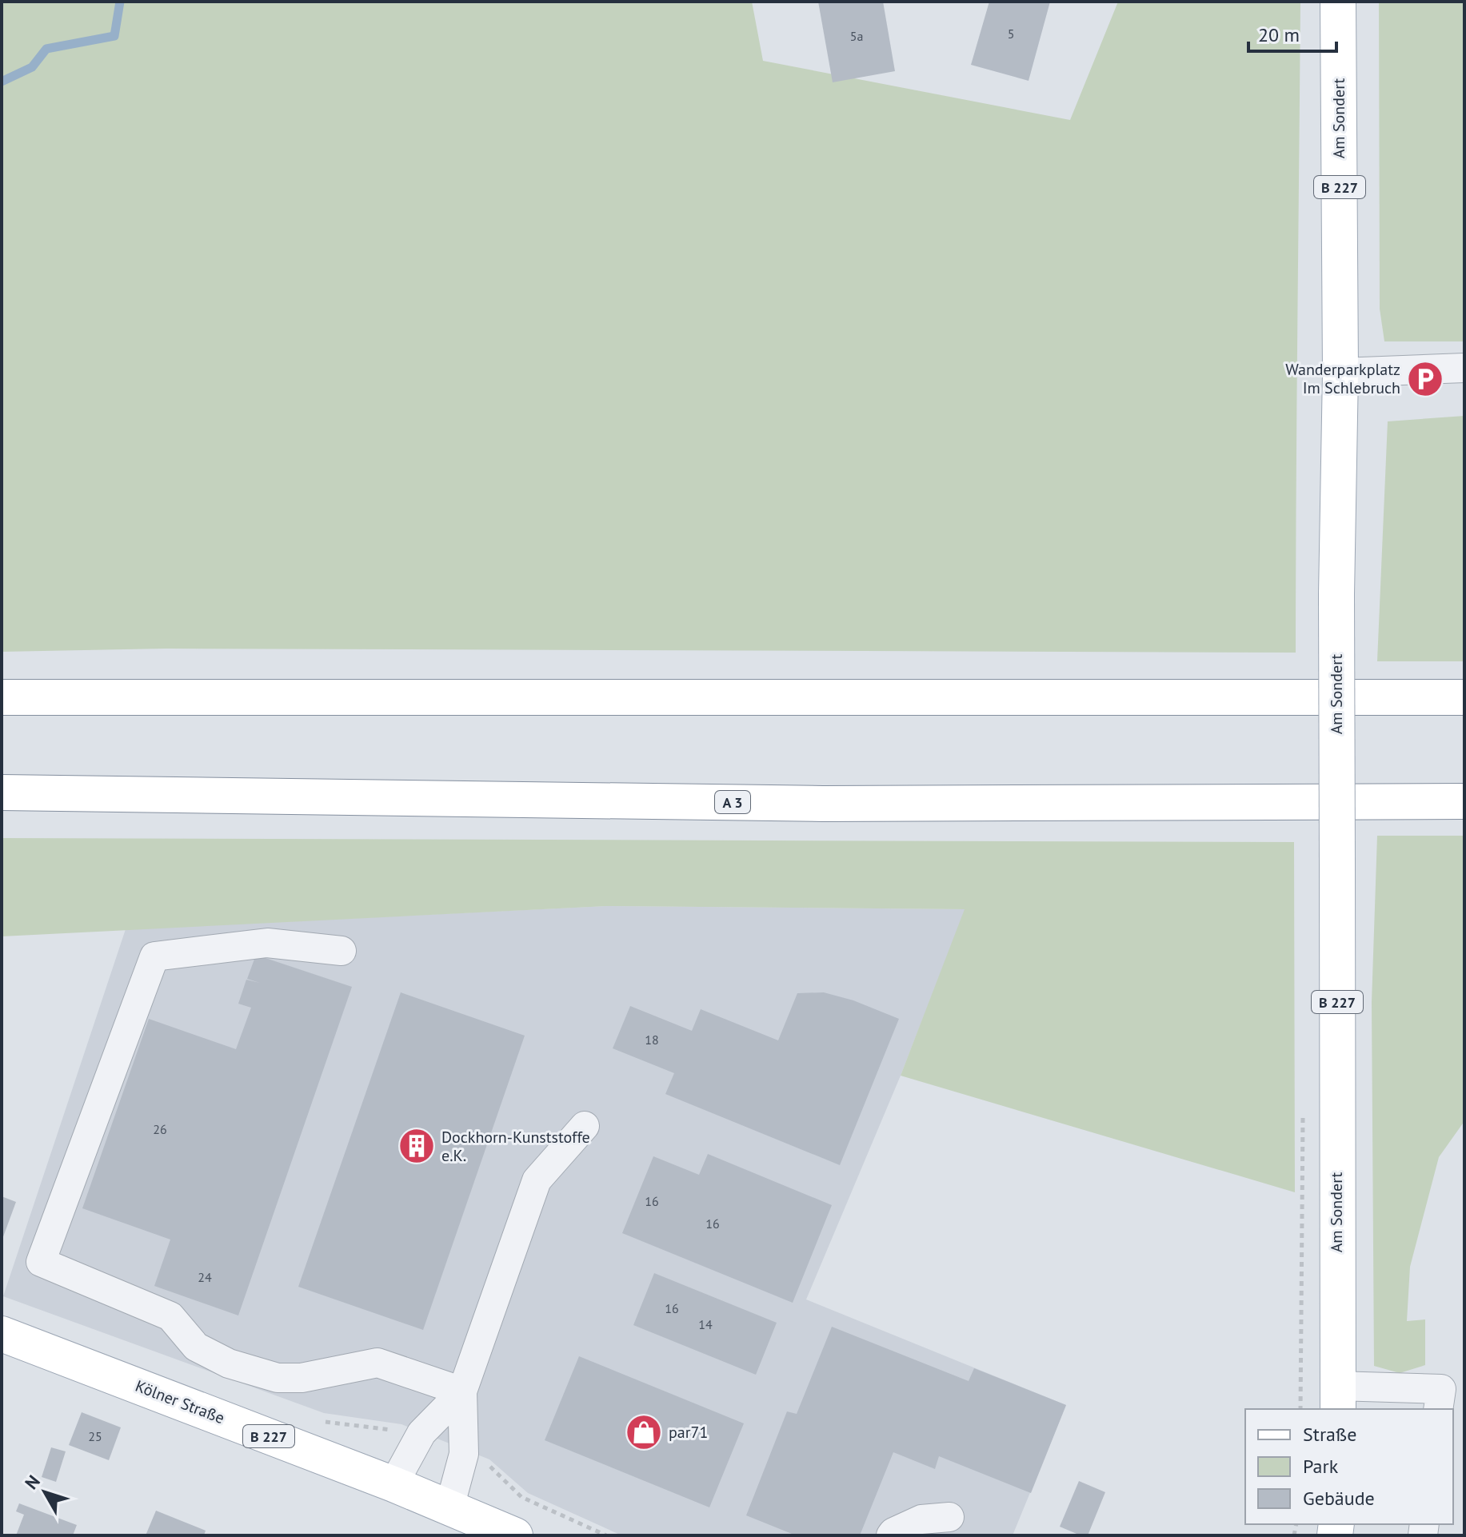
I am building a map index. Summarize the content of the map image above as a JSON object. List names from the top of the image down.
{
  "streets": {
    "main road": [
      "Am Sondert",
      "B 227",
      "A 3",
      "Kölner Straße"
    ]
  },
  "places": {
    "parking": ["Wanderparkplatz Im Schlebruch"],
    "building": ["Dockhorn-Kunststoffe e.K."],
    "shop": ["par71"]
  },
  "house_numbers": [
    "5",
    "5a",
    "18",
    "26",
    "16",
    "16",
    "24",
    "16",
    "14",
    "25"
  ],
  "legend": ["Straße", "Park", "Gebäude"],
  "scale_bar": "20 m",
  "north": "top left"
}
